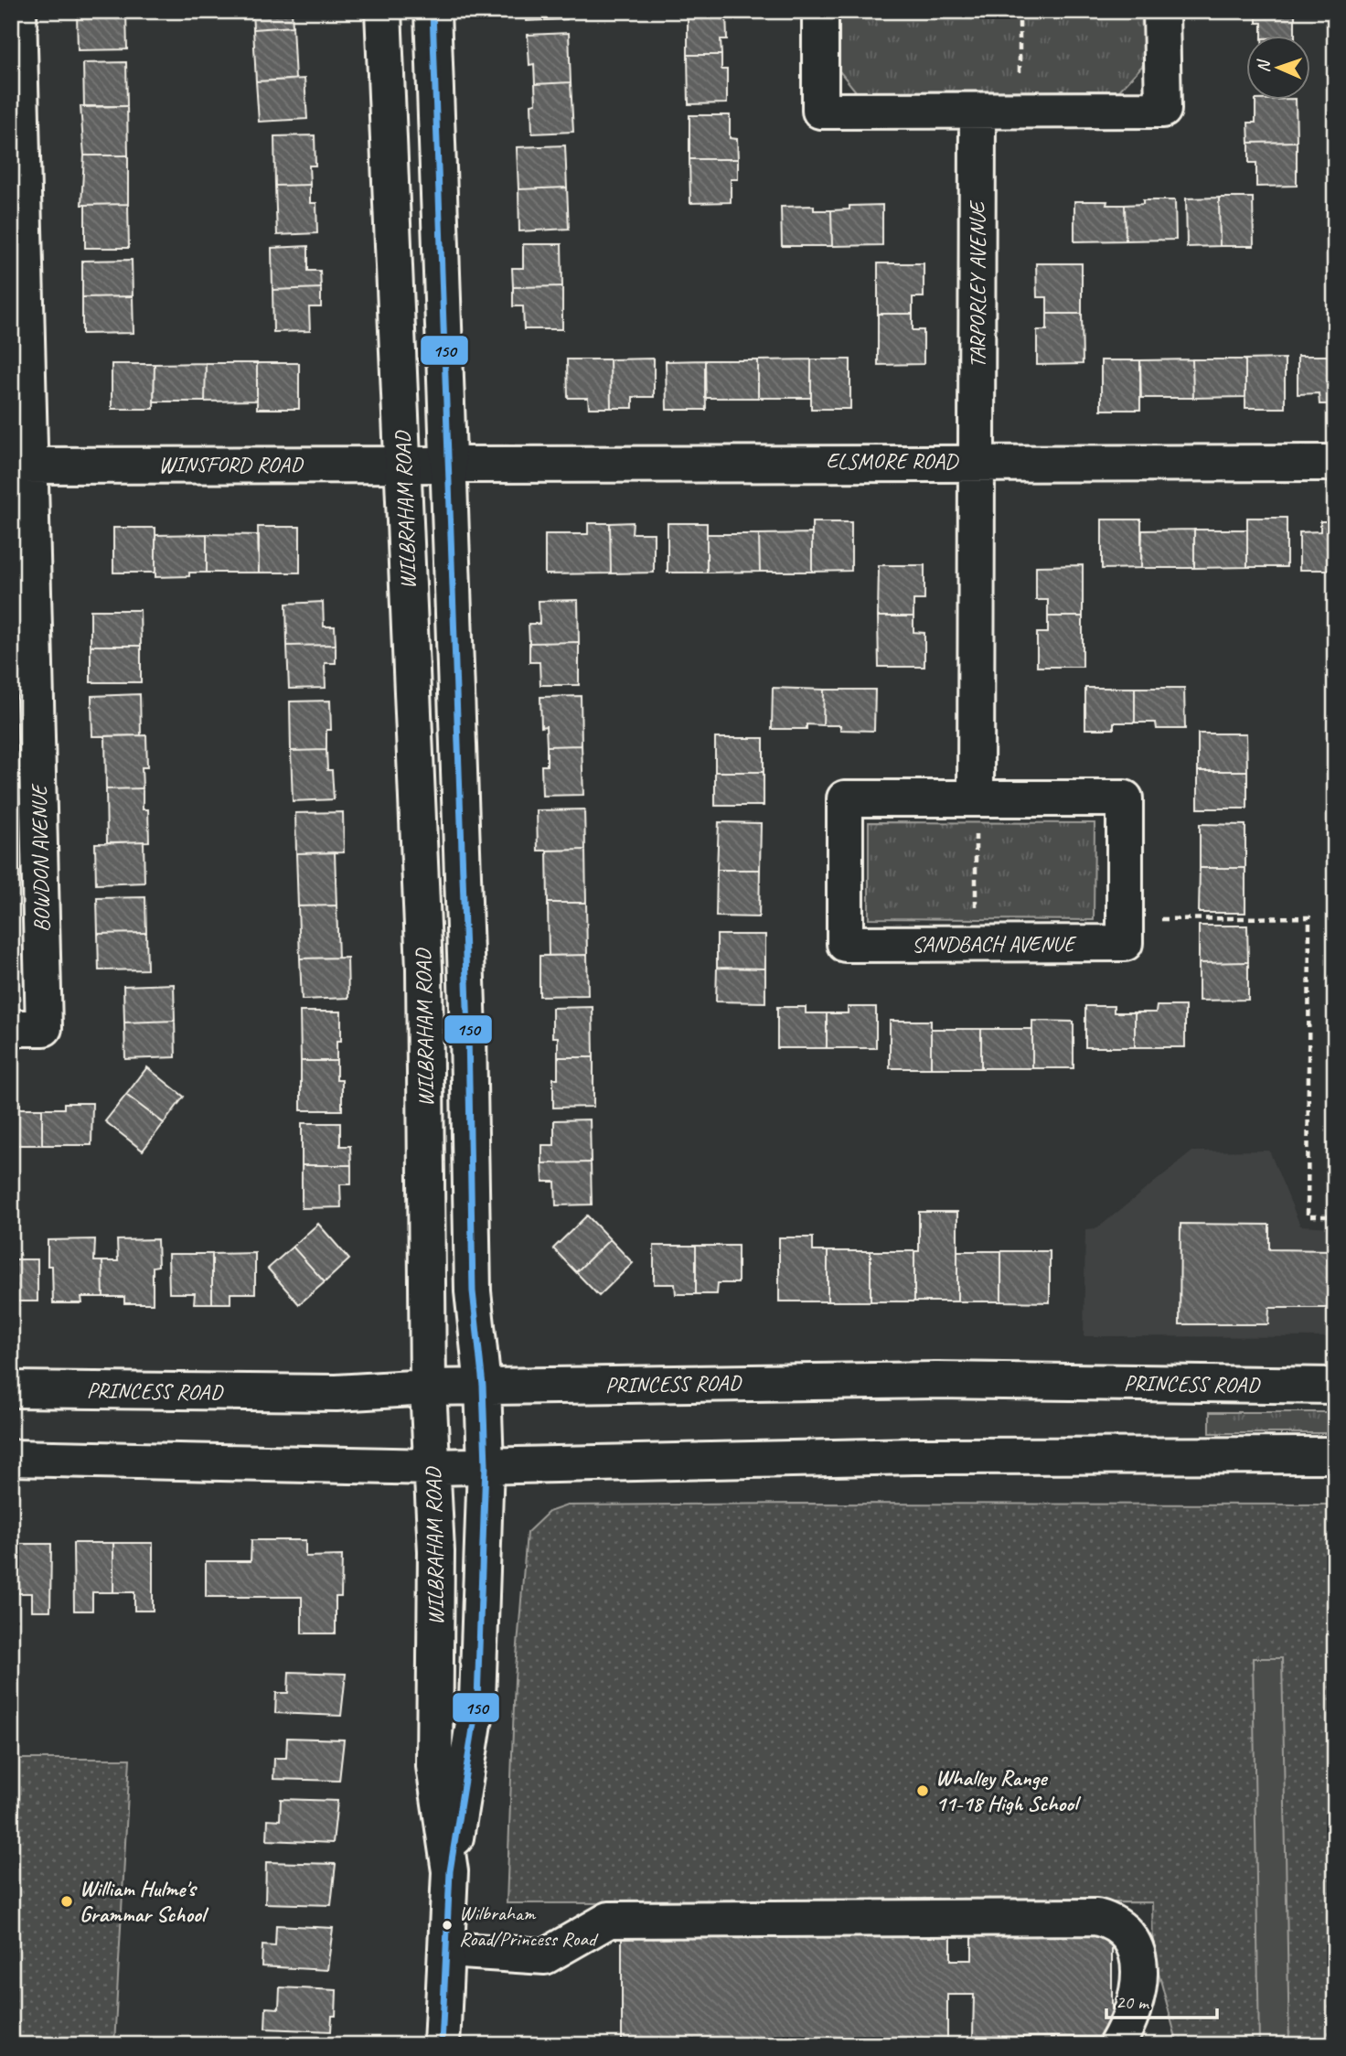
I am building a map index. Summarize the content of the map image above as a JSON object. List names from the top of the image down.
{
  "streets": {
    "main road": [
      "TARPORLEY AVENUE",
      "ELSMORE ROAD",
      "WINSFORD ROAD",
      "WILBRAHAM ROAD",
      "BOWDON AVENUE",
      "SANDBACH AVENUE",
      "PRINCESS ROAD"
    ]
  },
  "crossings": [
    ["TARPORLEY AVENUE", "ELSMORE ROAD"],
    ["ELSMORE ROAD", "WINSFORD ROAD"],
    ["ELSMORE ROAD", "WILBRAHAM ROAD"],
    ["WINSFORD ROAD", "WILBRAHAM ROAD"],
    ["WINSFORD ROAD", "BOWDON AVENUE"],
    ["WILBRAHAM ROAD", "PRINCESS ROAD"]
  ],
  "places": ["Whalley Range 11-18 High School", "William Hulme's Grammar School", "Wilbraham Road/Princess Road"],
  "lines": ["transit line 150"],
  "scale_bar": "20 m",
  "north": "left"
}
